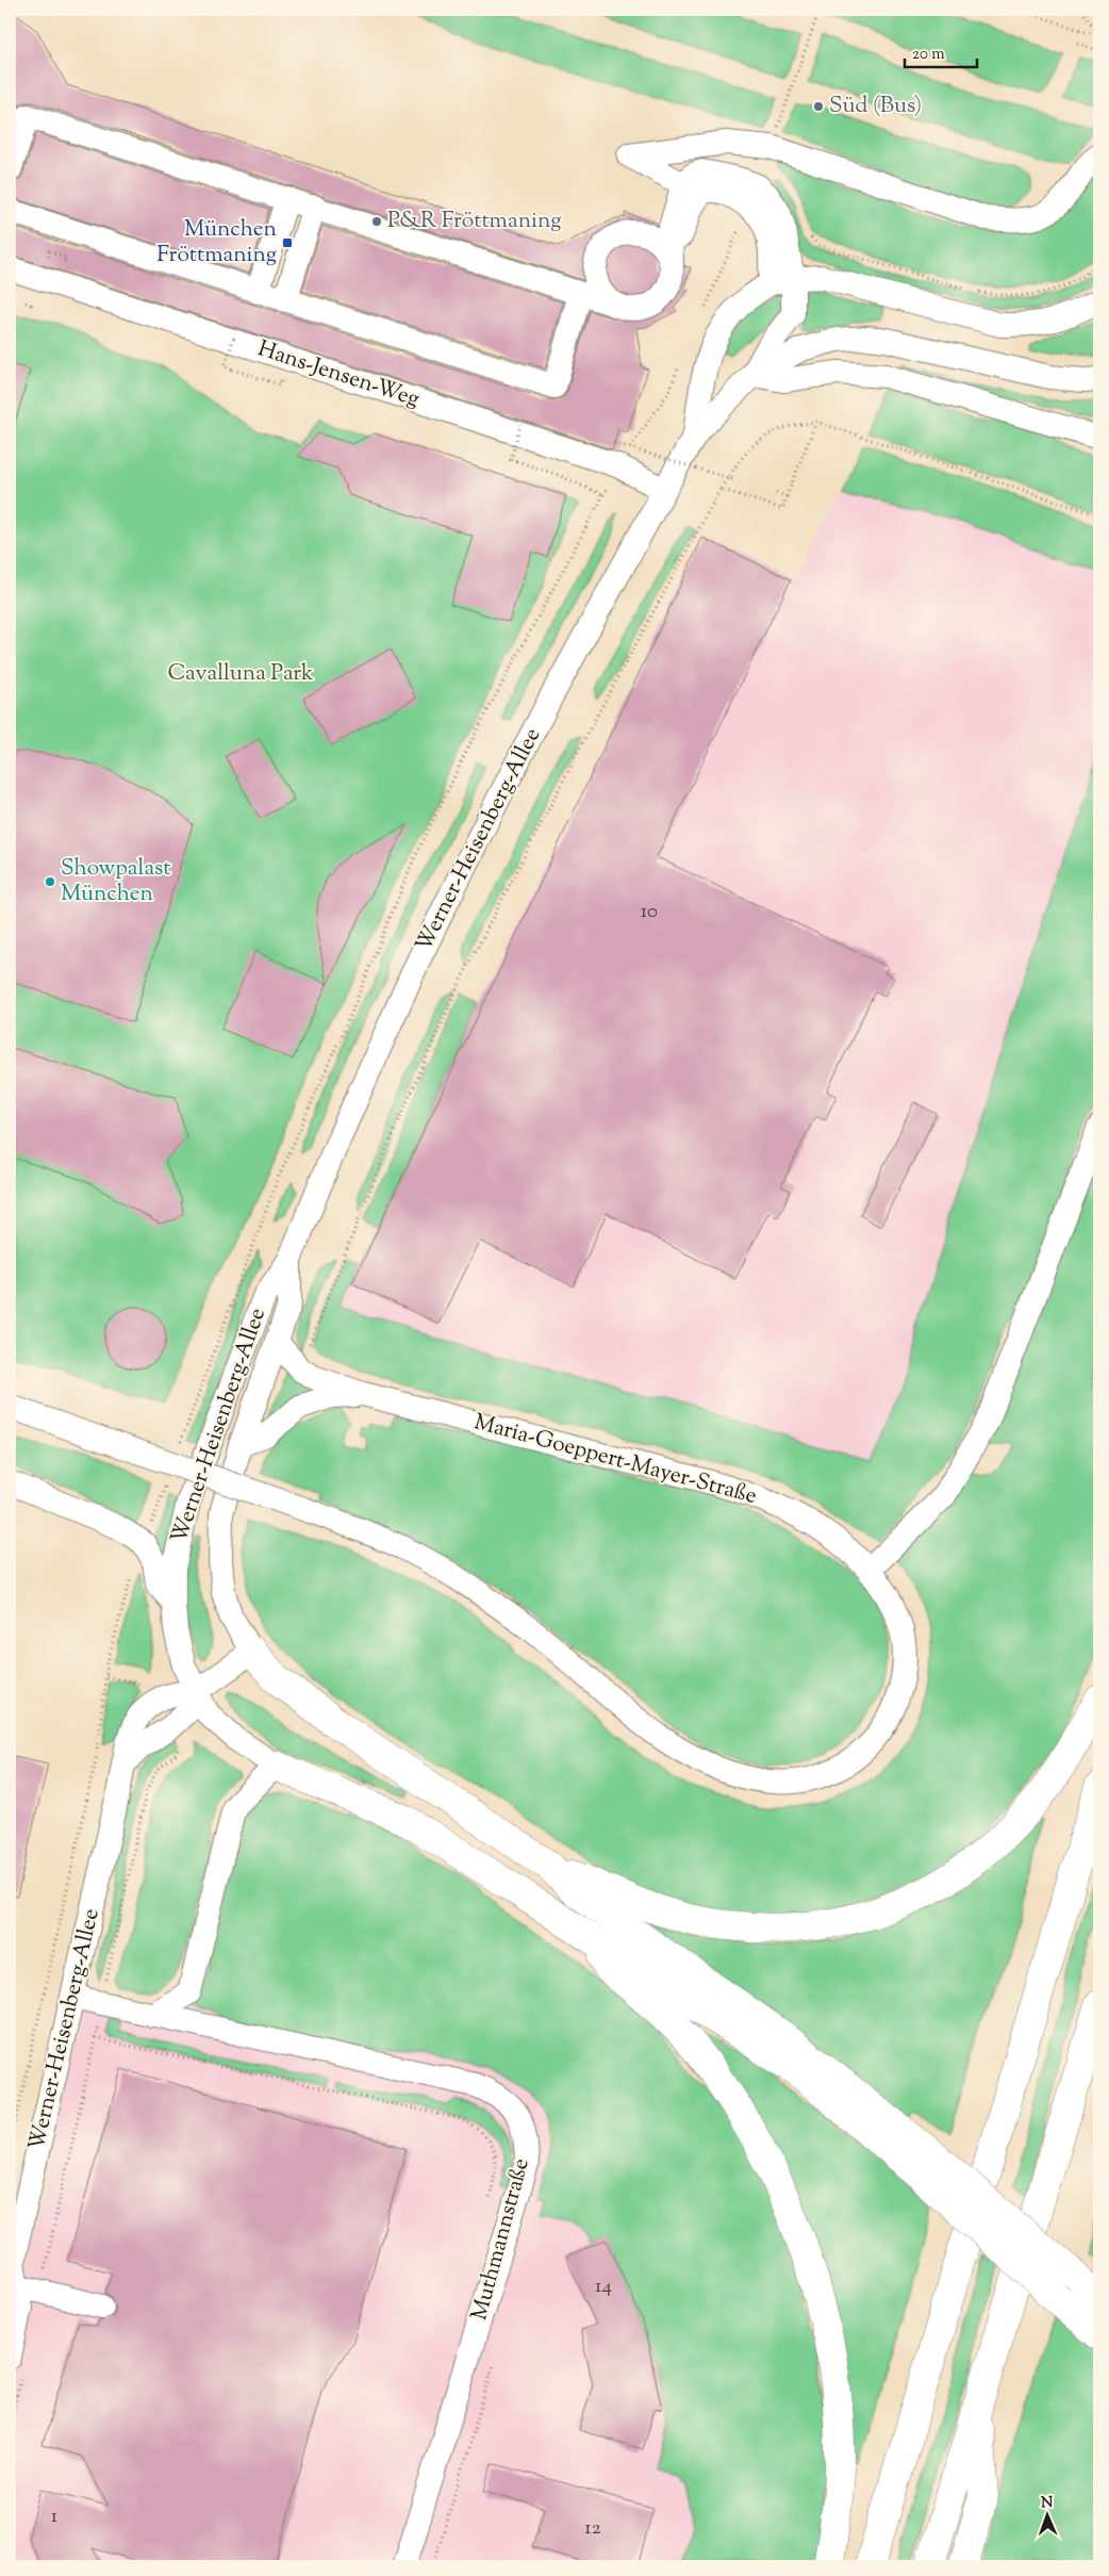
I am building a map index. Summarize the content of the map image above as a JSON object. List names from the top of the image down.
{
  "streets": {
    "street": [
      "Hans-Jensen-Weg",
      "Werner-Heisenberg-Allee",
      "Maria-Goeppert-Mayer-Straße",
      "Muthmannstraße"
    ]
  },
  "crossings": [
    ["Hans-Jensen-Weg", "Werner-Heisenberg-Allee"],
    ["Werner-Heisenberg-Allee", "Maria-Goeppert-Mayer-Straße"],
    ["Werner-Heisenberg-Allee", "Muthmannstraße"]
  ],
  "parks": ["Cavalluna Park"],
  "places": {
    "other": ["Süd (Bus)", "P&R Fröttmaning", "Showpalast München"],
    "transit": ["München Fröttmaning"]
  },
  "house_numbers": [
    "10",
    "14",
    "1",
    "12"
  ],
  "scale_bar": "20 m",
  "north": "top"
}
